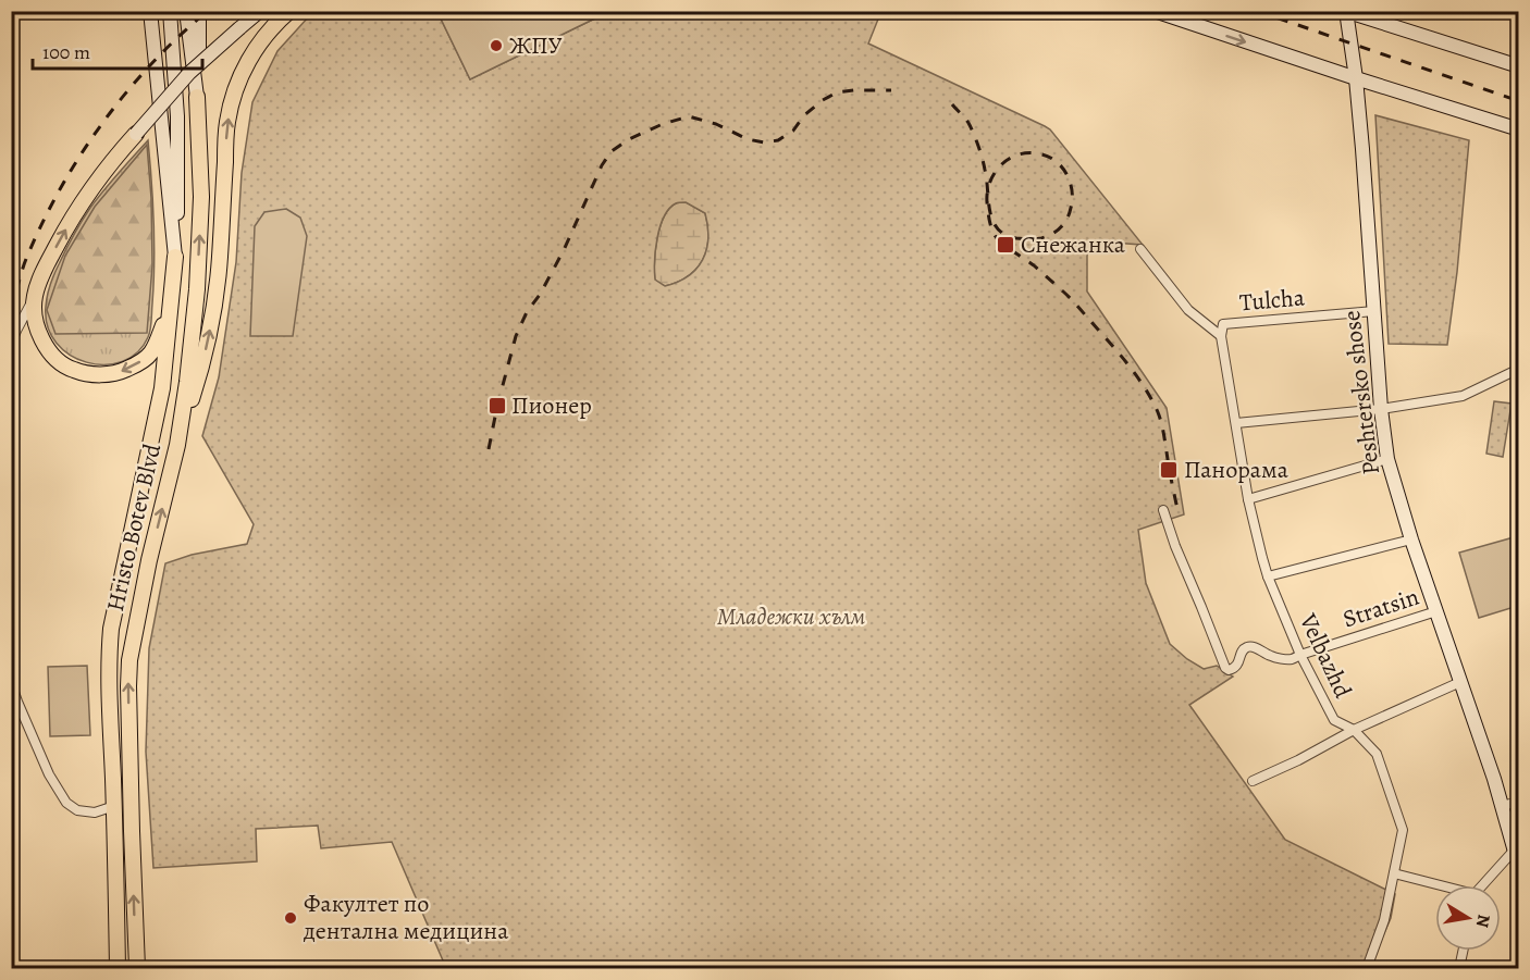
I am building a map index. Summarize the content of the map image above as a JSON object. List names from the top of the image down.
{
  "streets": {
    "main road": ["Peshtersko shose", "Hristo Botev Blvd"],
    "street": ["Tulcha", "Stratsin", "Velbazhd"]
  },
  "crossings": [
    ["Tulcha", "Peshtersko shose"],
    ["Tulcha", "Velbazhd"],
    ["Peshtersko shose", "Stratsin"],
    ["Stratsin", "Velbazhd"]
  ],
  "parks": ["Младежки хълм"],
  "places": {
    "other": ["ЖПУ", "Факултет по дентална медицина"],
    "transit": ["Снежанка", "Пионер", "Панорама"]
  },
  "scale_bar": "100 m",
  "north": "right"
}
